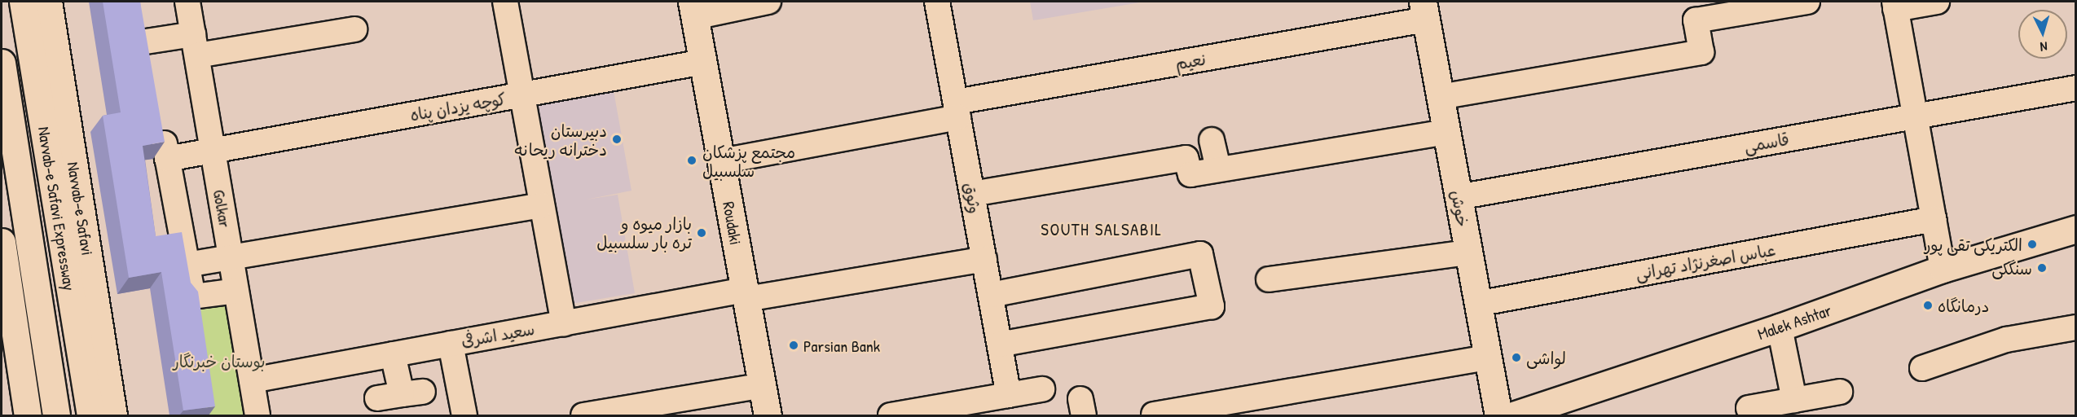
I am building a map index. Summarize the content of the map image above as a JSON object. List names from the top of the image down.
{
  "streets": {
    "main road": [
      "Navvab-e Safavi Expressway",
      "Navvab-e Safavi",
      "خوش",
      "Roudaki",
      "Malek Ashtar"
    ],
    "street": [
      "نعیم",
      "کوچه یزدان پناه",
      "قاسمی",
      "وثوق",
      "Golkar",
      "عباس اصغرنژاد تهرانی",
      "سعید اشرفی"
    ]
  },
  "crossings": [
    ["نعیم", "وثوق"],
    ["نعیم", "خوش"],
    ["نعیم", "Roudaki"],
    ["کوچه یزدان پناه", "Golkar"],
    ["کوچه یزدان پناه", "Roudaki"],
    ["قاسمی", "خوش"],
    ["وثوق", "سعید اشرفی"],
    ["Golkar", "سعید اشرفی"],
    ["خوش", "عباس اصغرنژاد تهرانی"],
    ["Roudaki", "سعید اشرفی"]
  ],
  "districts": ["SOUTH SALSABIL"],
  "parks": ["بوستان خبرنگار"],
  "places": [
    "دبیرستان دخترانه ریحانه",
    "مجتمع پزشکان سلسبیل",
    "بازار میوه و تره بار سلسبیل",
    "الکتریکی تقی پور",
    "سنگکی",
    "درمانگاه",
    "Parsian Bank",
    "لواشی"
  ],
  "north": "bottom"
}
